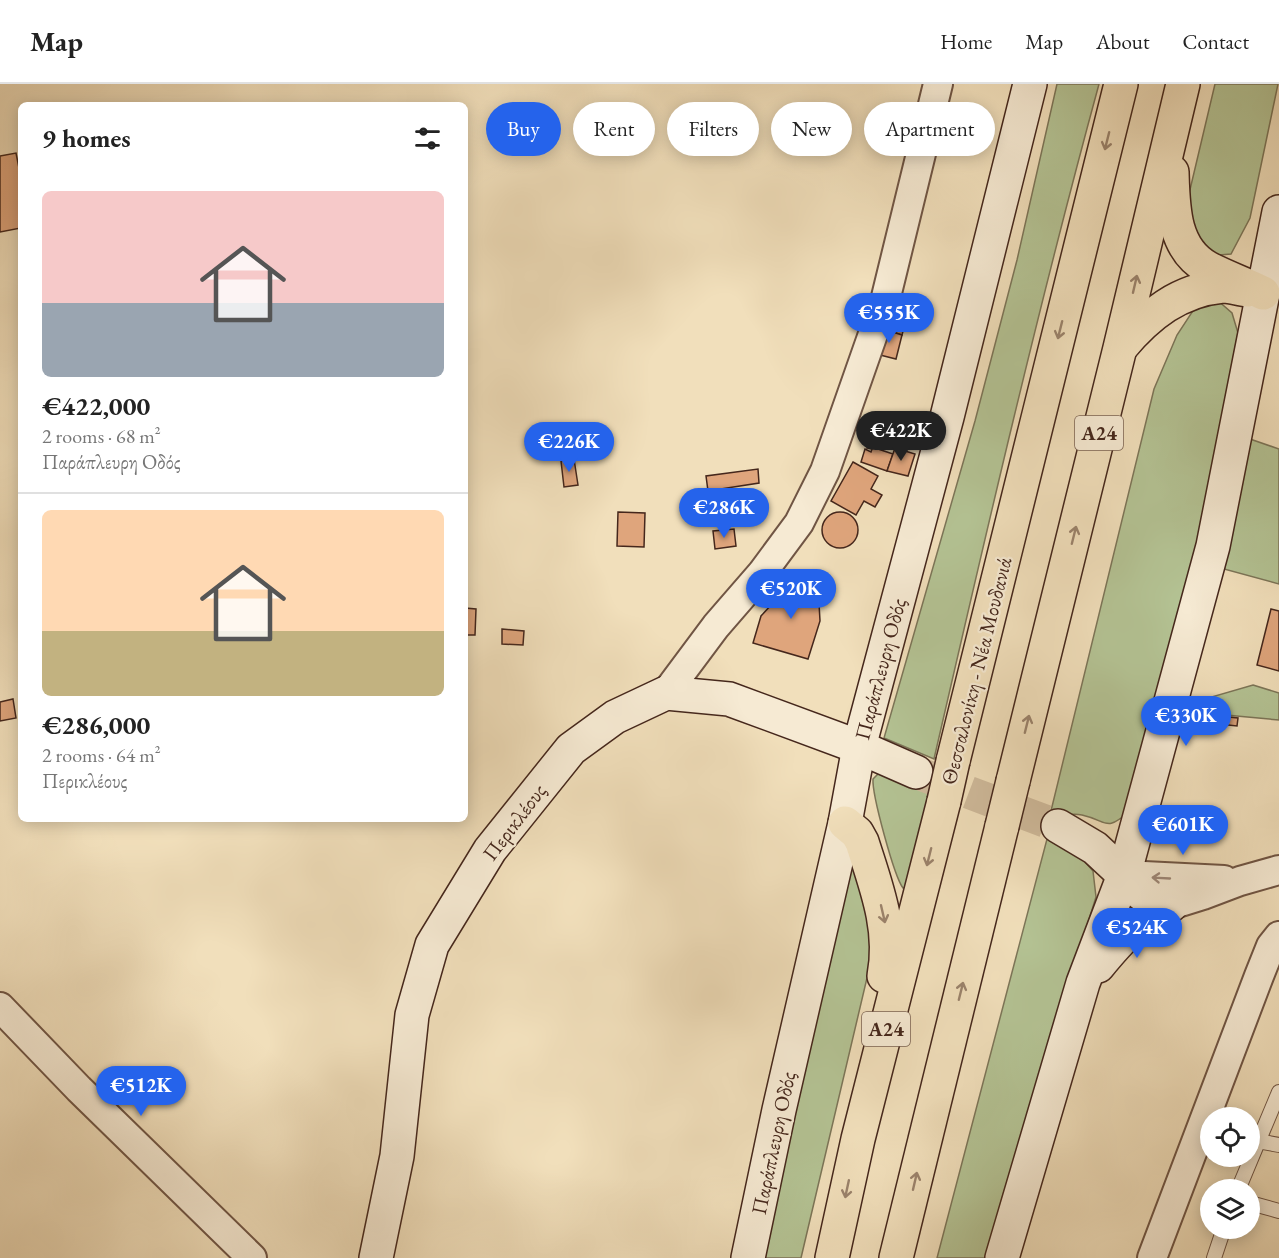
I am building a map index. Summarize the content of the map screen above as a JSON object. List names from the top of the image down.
{
  "streets": {
    "highway": ["Α24", "Θεσσαλονίκη - Νέα Μουδανιά"],
    "street": ["Παράπλευρη Οδός", "Περικλέους"]
  },
  "page": {
    "header": "Map",
    "nav": [
      "Home",
      "Map",
      "About",
      "Contact"
    ],
    "chip": [
      "Buy",
      "Rent",
      "Filters",
      "New",
      "Apartment"
    ],
    "heading": "9 homes",
    "list": [
      {
        "name": "€422,000",
        "note": "2 rooms · 68 m² · Παράπλευρη Οδός"
      },
      {
        "name": "€286,000",
        "note": "2 rooms · 64 m² · Περικλέους"
      }
    ],
    "price": [
      "€555K",
      "€422K",
      "€226K",
      "€286K",
      "€520K",
      "€330K",
      "€601K",
      "€524K",
      "€512K"
    ]
  }
}
